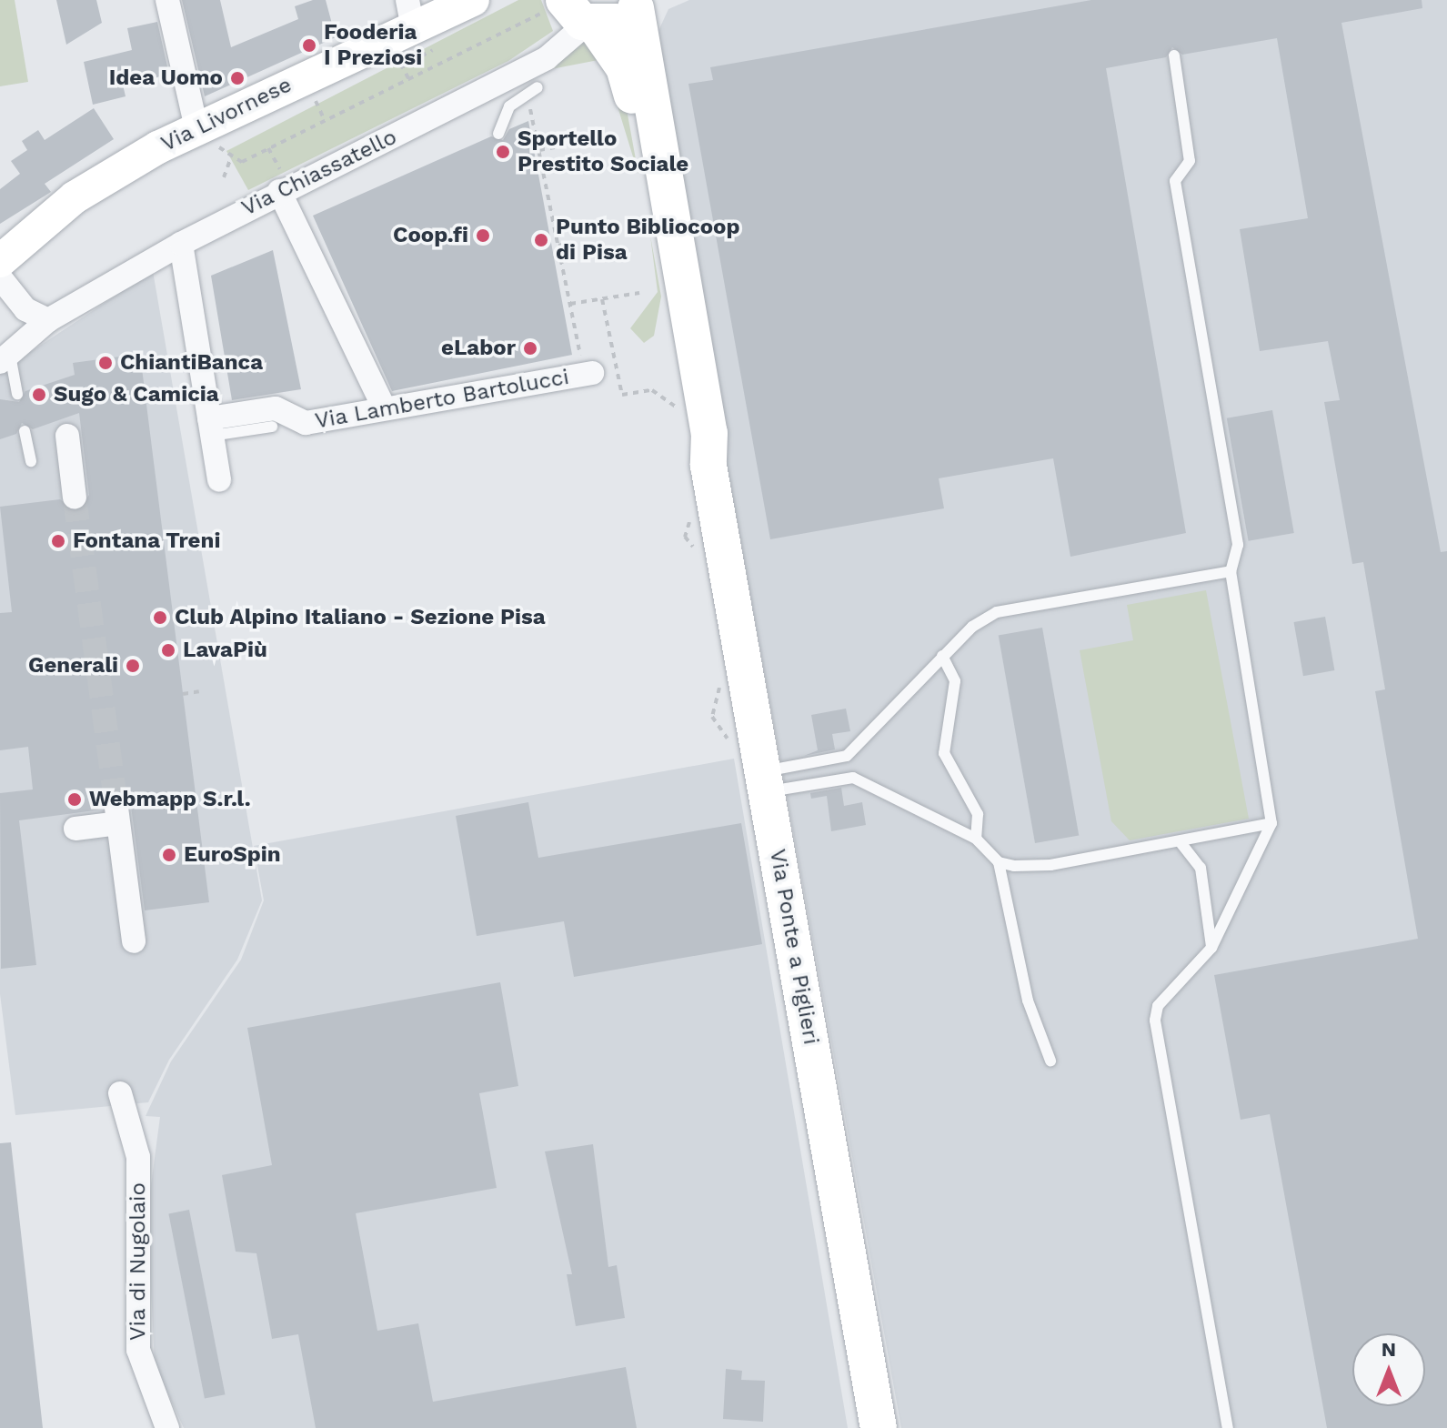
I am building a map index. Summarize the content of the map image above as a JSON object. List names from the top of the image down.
{
  "streets": {
    "main road": ["Via Ponte a Piglieri"],
    "street": [
      "Via Livornese",
      "Via Chiassatello",
      "Via Lamberto Bartolucci",
      "Via di Nugolaio"
    ]
  },
  "crossings": [
    ["Via Chiassatello", "Via Ponte a Piglieri"]
  ],
  "places": [
    "Fooderia I Preziosi",
    "Idea Uomo",
    "Sportello Prestito Sociale",
    "Coop.fi",
    "Punto Bibliocoop di Pisa",
    "eLabor",
    "ChiantiBanca",
    "Sugo & Camicia",
    "Fontana Treni",
    "Club Alpino Italiano - Sezione Pisa",
    "LavaPiù",
    "Generali",
    "Webmapp S.r.l.",
    "EuroSpin"
  ],
  "north": "top"
}
